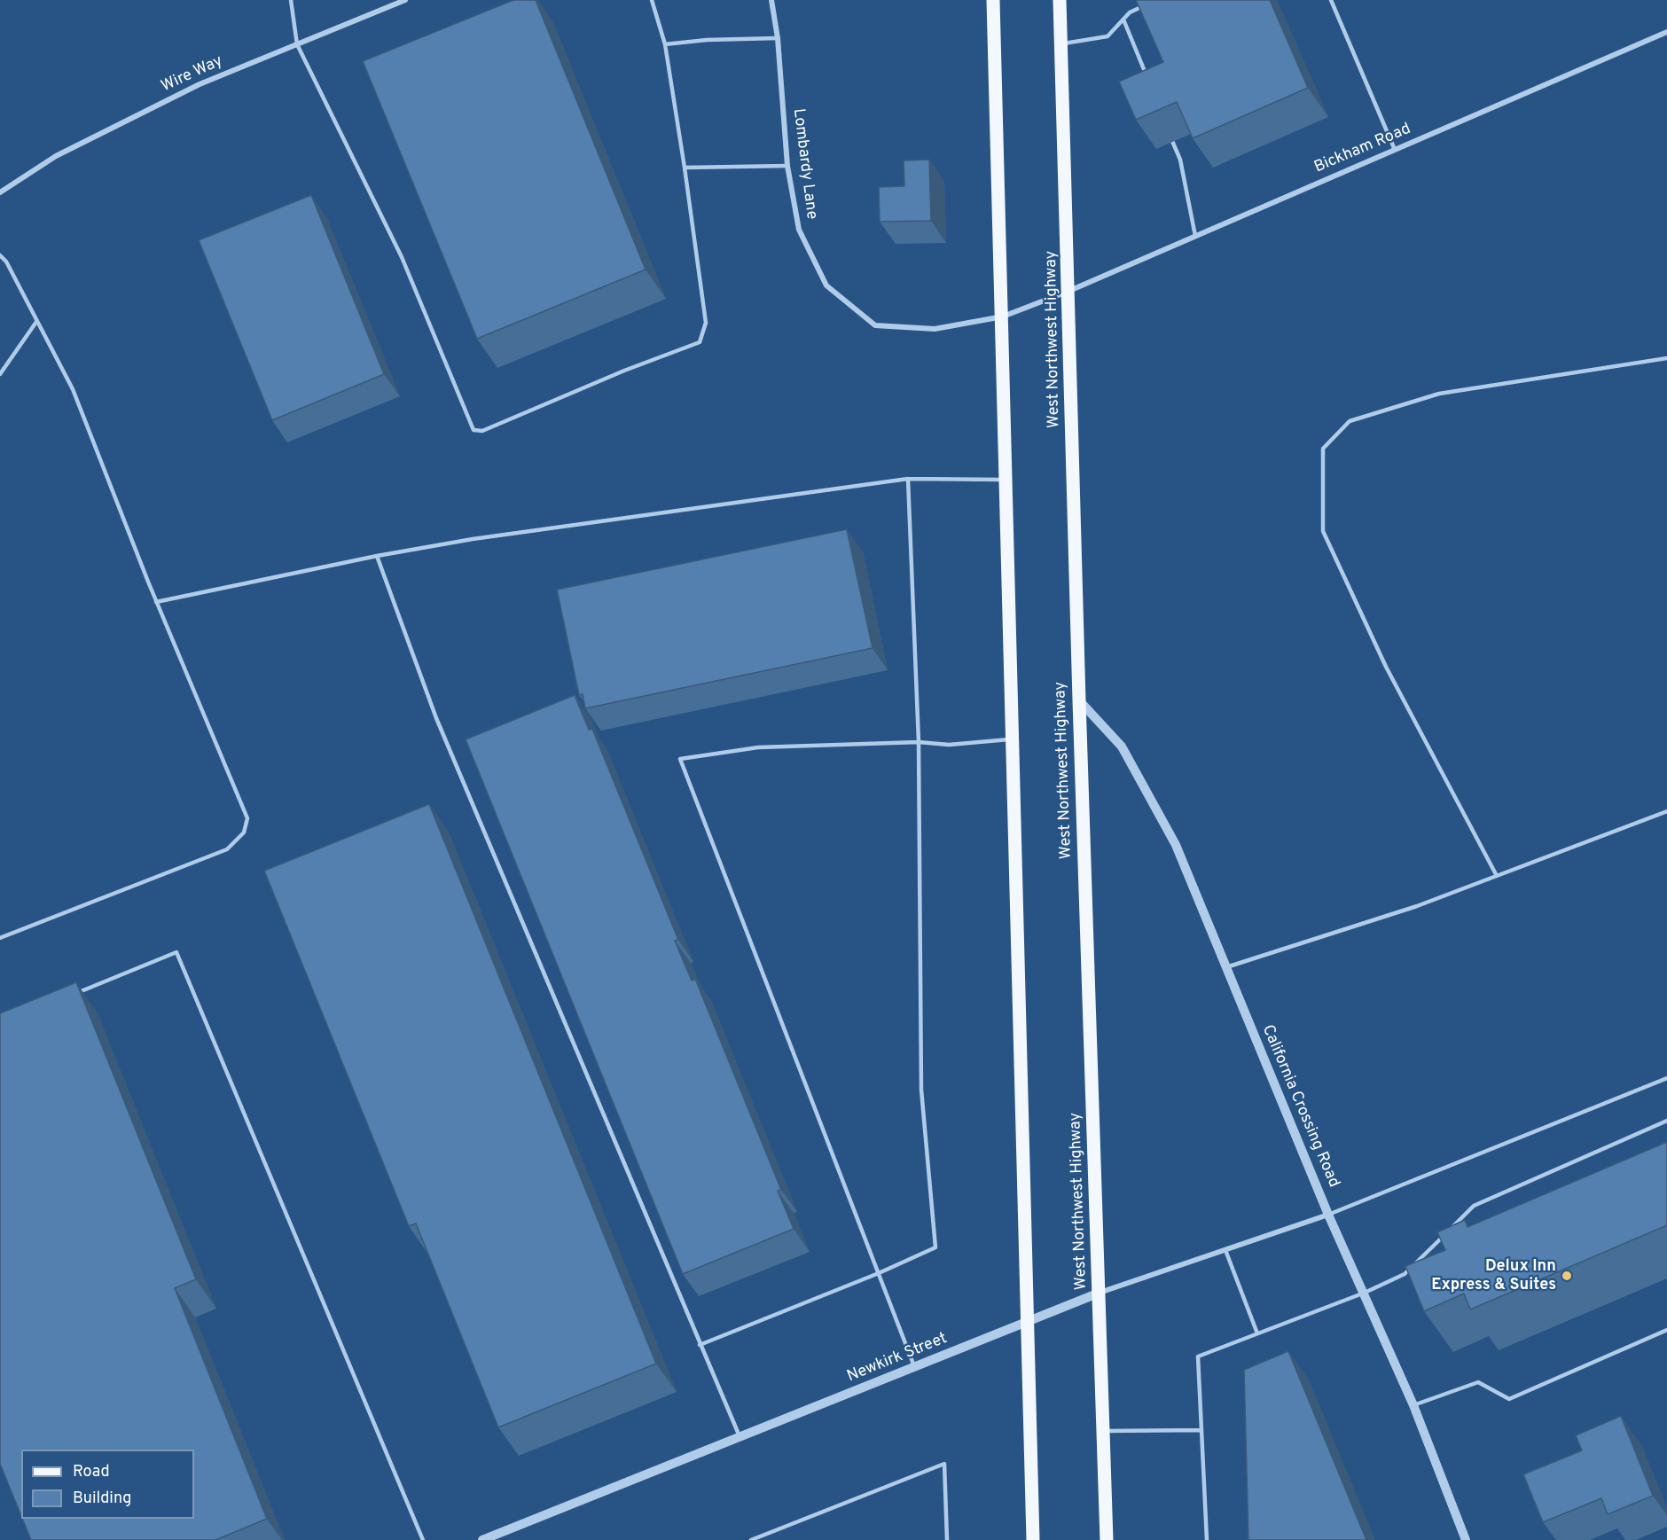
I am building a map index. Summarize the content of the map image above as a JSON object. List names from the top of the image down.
{
  "streets": {
    "main road": ["West Northwest Highway"],
    "street": [
      "Wire Way",
      "Bickham Road",
      "Lombardy Lane",
      "California Crossing Road",
      "Newkirk Street"
    ]
  },
  "crossings": [
    ["Bickham Road", "Lombardy Lane"],
    ["Bickham Road", "West Northwest Highway"],
    ["Lombardy Lane", "West Northwest Highway"],
    ["West Northwest Highway", "California Crossing Road"],
    ["West Northwest Highway", "Newkirk Street"],
    ["California Crossing Road", "Newkirk Street"]
  ],
  "places": ["Delux Inn Express & Suites"],
  "legend": ["Road", "Building"]
}
